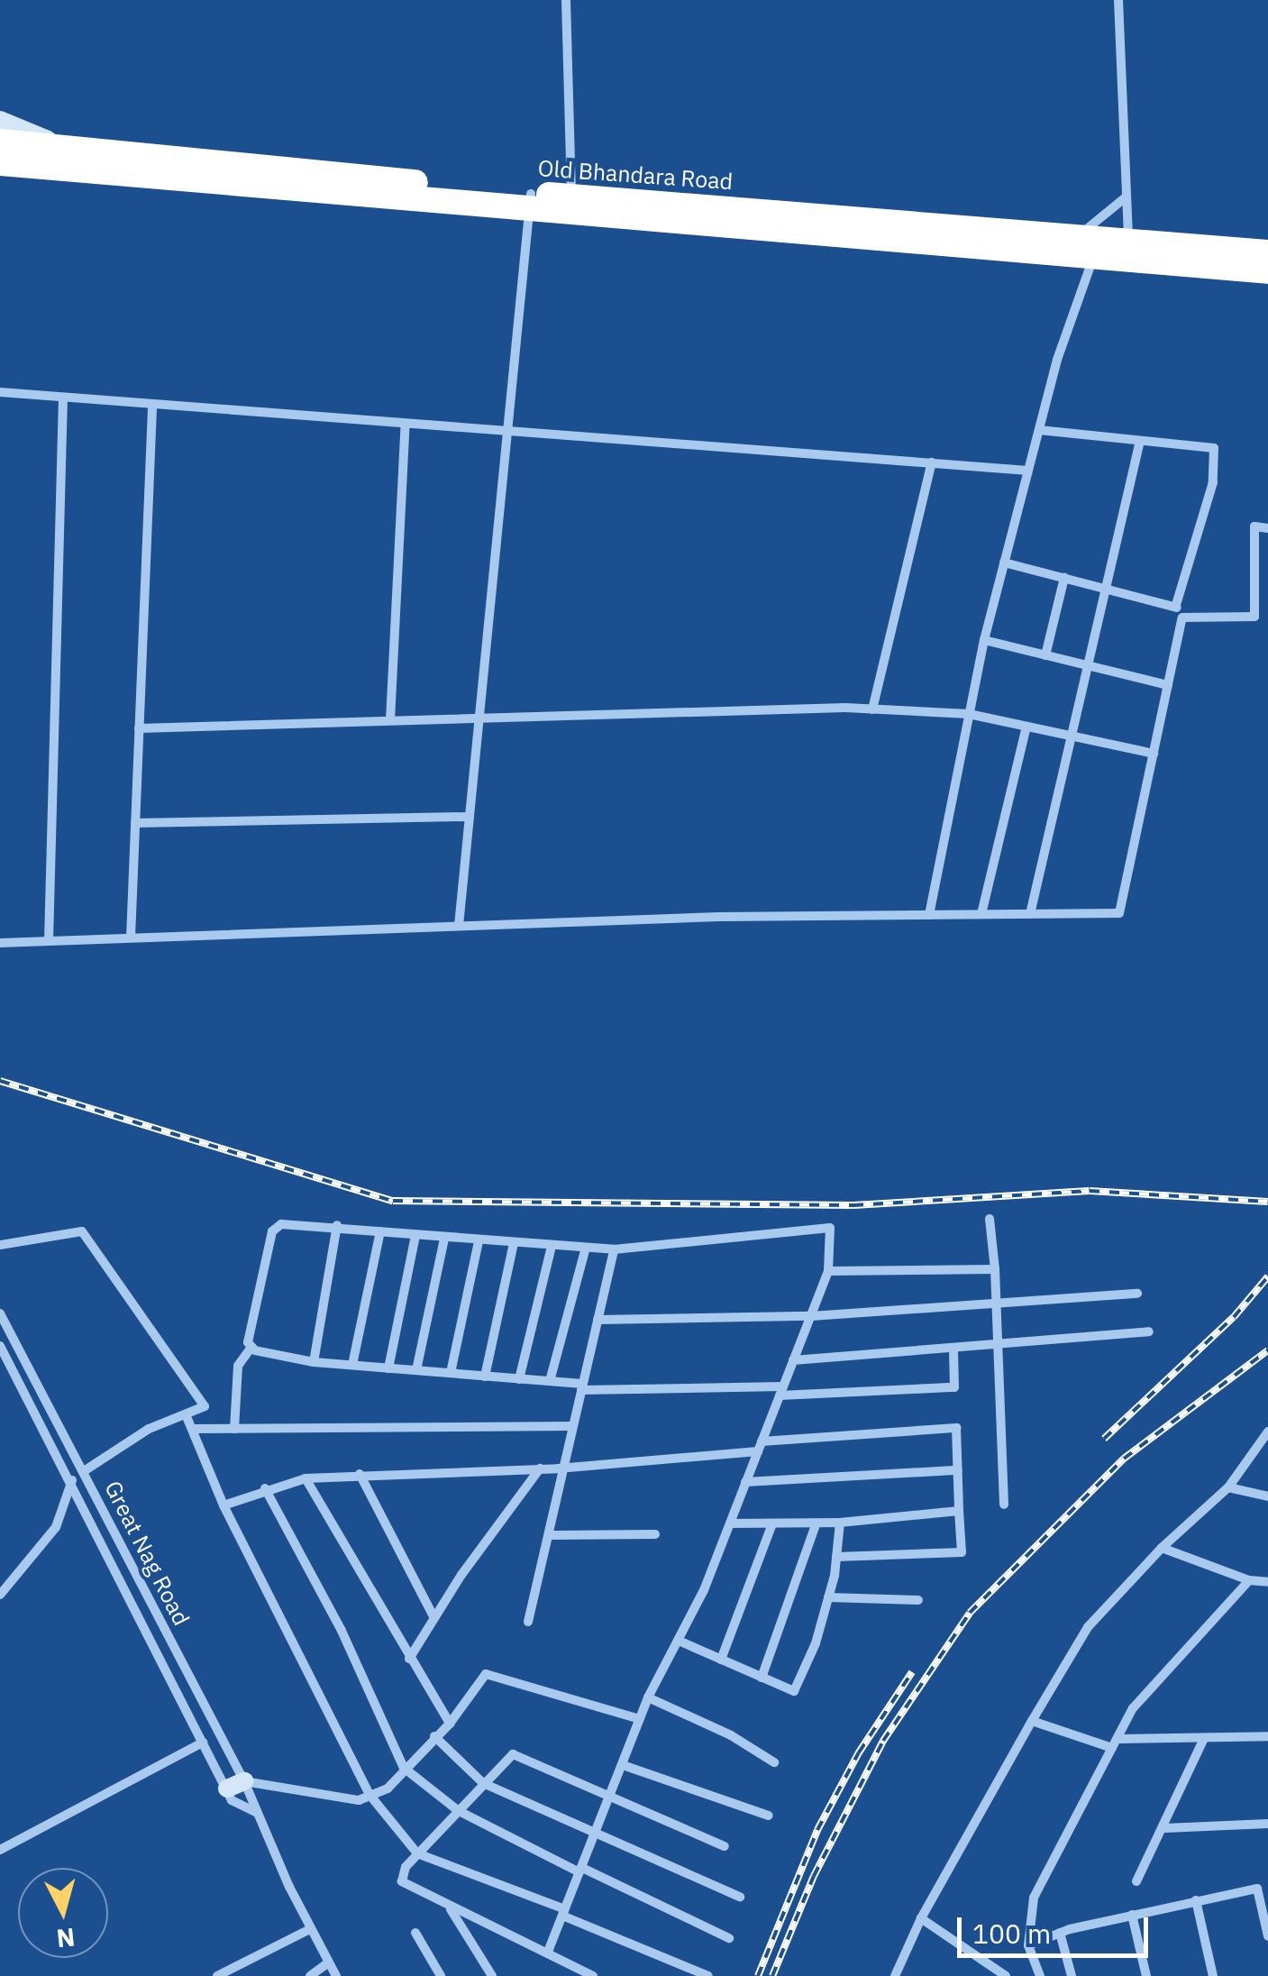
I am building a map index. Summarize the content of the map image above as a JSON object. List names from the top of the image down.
{
  "streets": {
    "highway": ["Old Bhandara Road"],
    "street": ["Great Nag Road"]
  },
  "scale_bar": "100 m",
  "north": "bottom"
}
